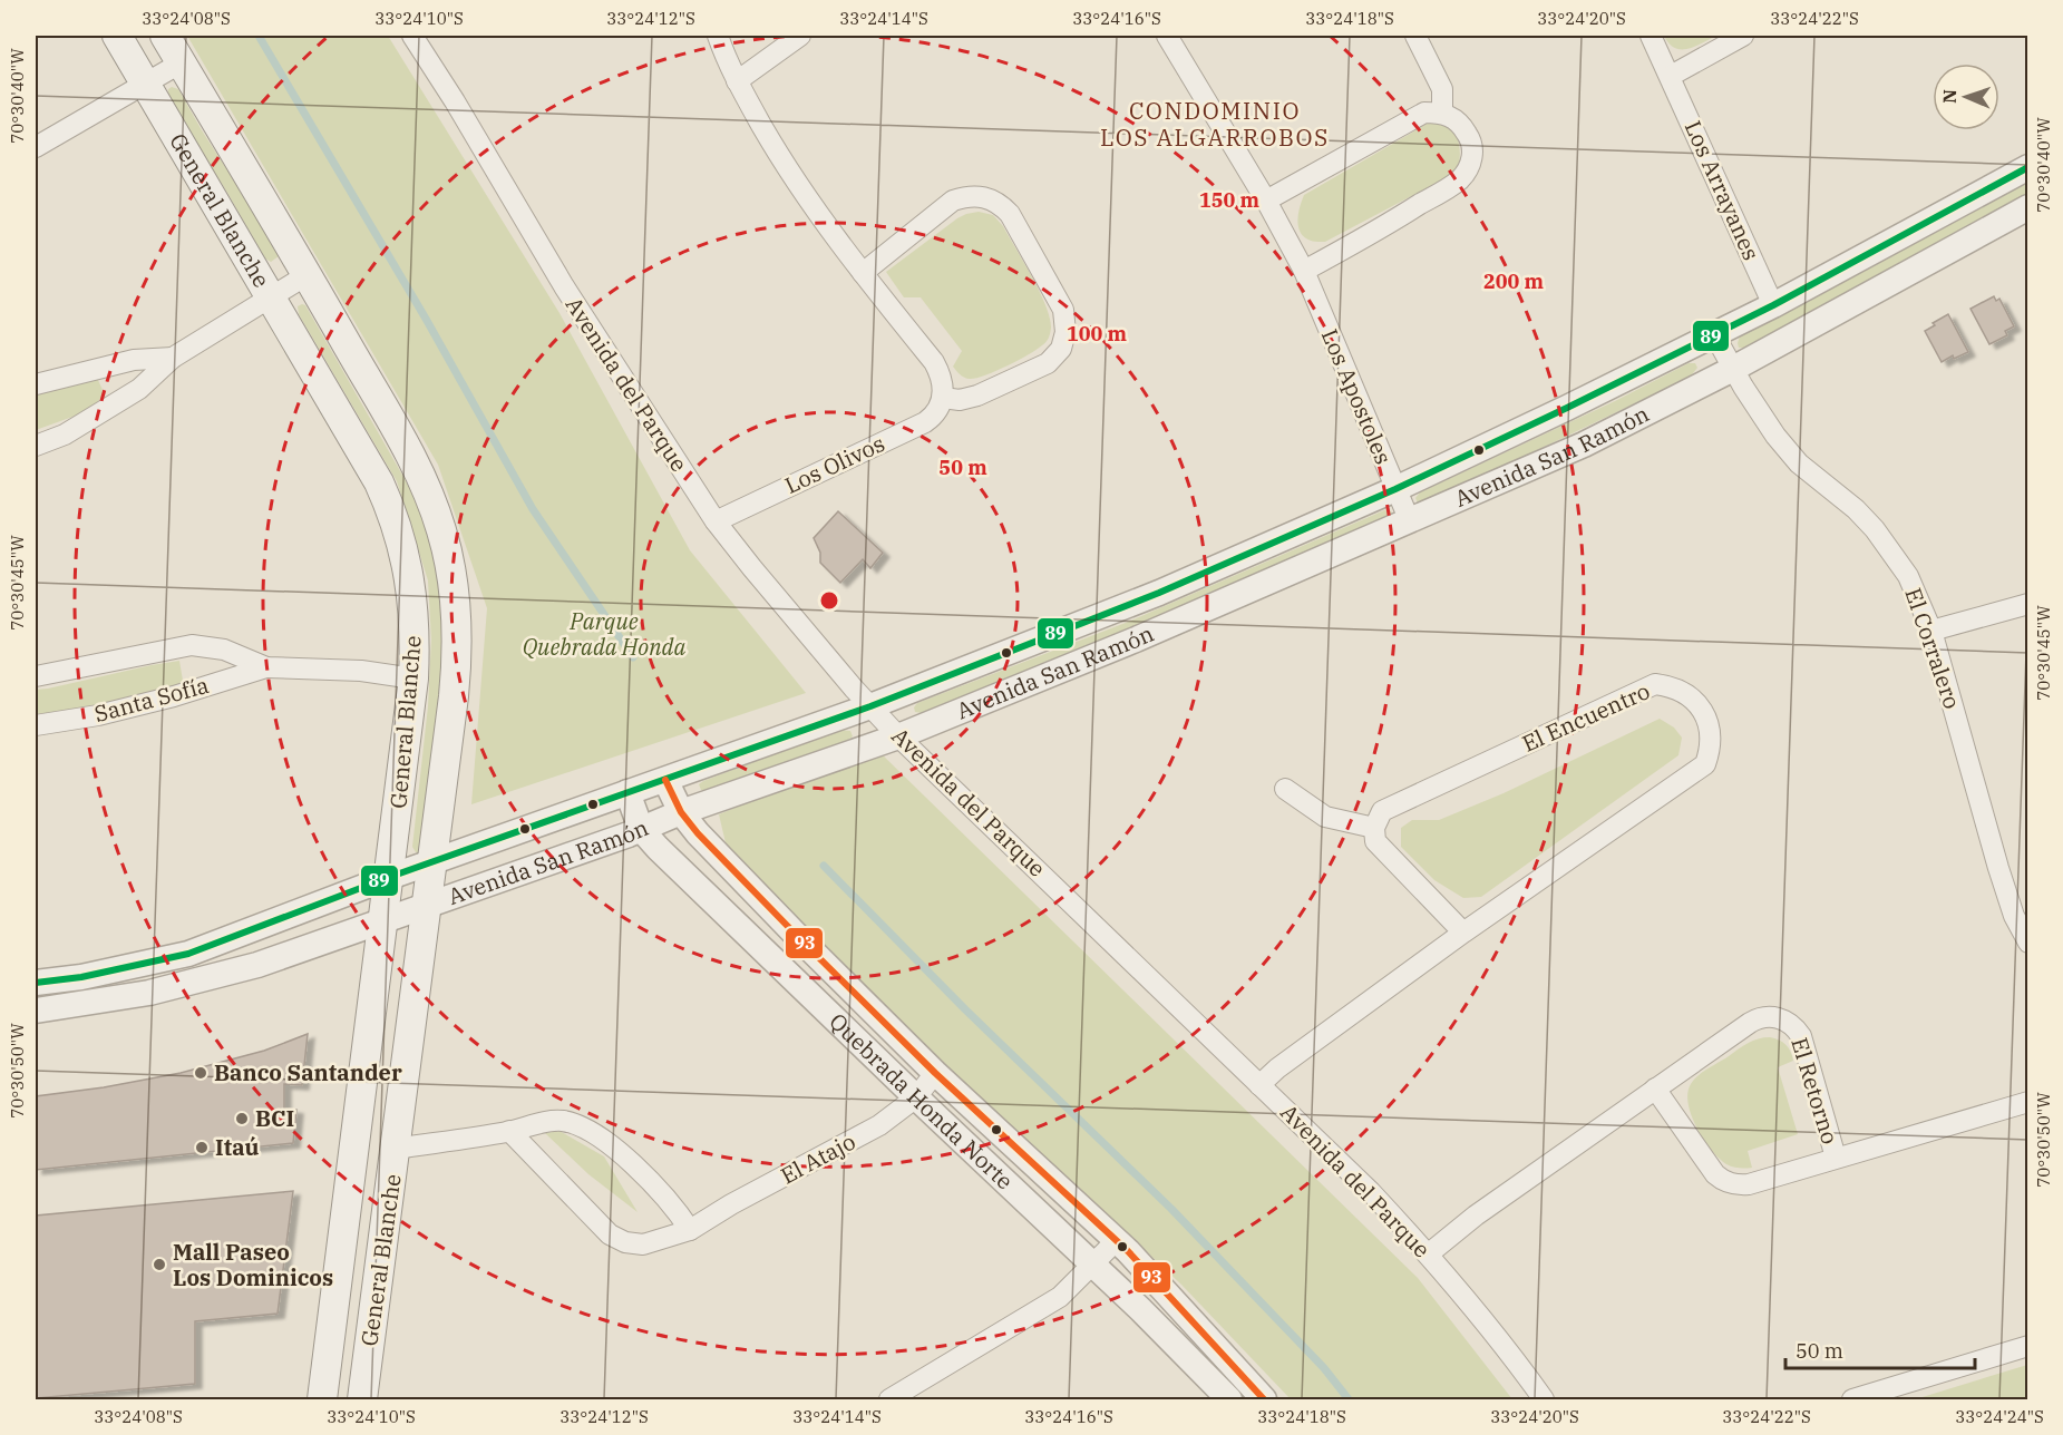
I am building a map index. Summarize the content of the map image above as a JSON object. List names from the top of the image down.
{
  "streets": {
    "main road": ["General Blanche"],
    "street": [
      "Los Arrayanes",
      "Avenida del Parque",
      "Los Apostoles",
      "Avenida San Ramón",
      "Los Olivos",
      "El Corralero",
      "Santa Sofía",
      "El Encuentro",
      "El Retorno",
      "Quebrada Honda Norte",
      "El Atajo"
    ]
  },
  "crossings": [
    ["Los Arrayanes", "Avenida San Ramón"],
    ["General Blanche", "Avenida San Ramón"],
    ["General Blanche", "Santa Sofía"],
    ["Avenida del Parque", "Avenida San Ramón"],
    ["Avenida del Parque", "Los Olivos"],
    ["Avenida del Parque", "El Encuentro"],
    ["Avenida del Parque", "El Retorno"],
    ["Los Apostoles", "Avenida San Ramón"],
    ["Avenida San Ramón", "El Corralero"],
    ["Avenida San Ramón", "Quebrada Honda Norte"],
    ["Quebrada Honda Norte", "El Atajo"]
  ],
  "districts": ["CONDOMINIO LOS ALGARROBOS"],
  "parks": ["Parque Quebrada Honda"],
  "places": [
    "Banco Santander",
    "BCI",
    "Itaú",
    "Mall Paseo Los Dominicos"
  ],
  "lines": ["transit line 89", "transit line 93"],
  "scale_bar": "50 m",
  "north": "left",
  "coordinates": [
    "33°24'08\"S",
    "33°24'10\"S",
    "33°24'12\"S",
    "33°24'14\"S",
    "33°24'16\"S",
    "33°24'18\"S",
    "33°24'20\"S",
    "33°24'22\"S",
    "70°30'40\"W",
    "70°30'45\"W",
    "70°30'50\"W",
    "33°24'24\"S"
  ],
  "rings": [
    "150 m",
    "200 m",
    "100 m",
    "50 m"
  ]
}
